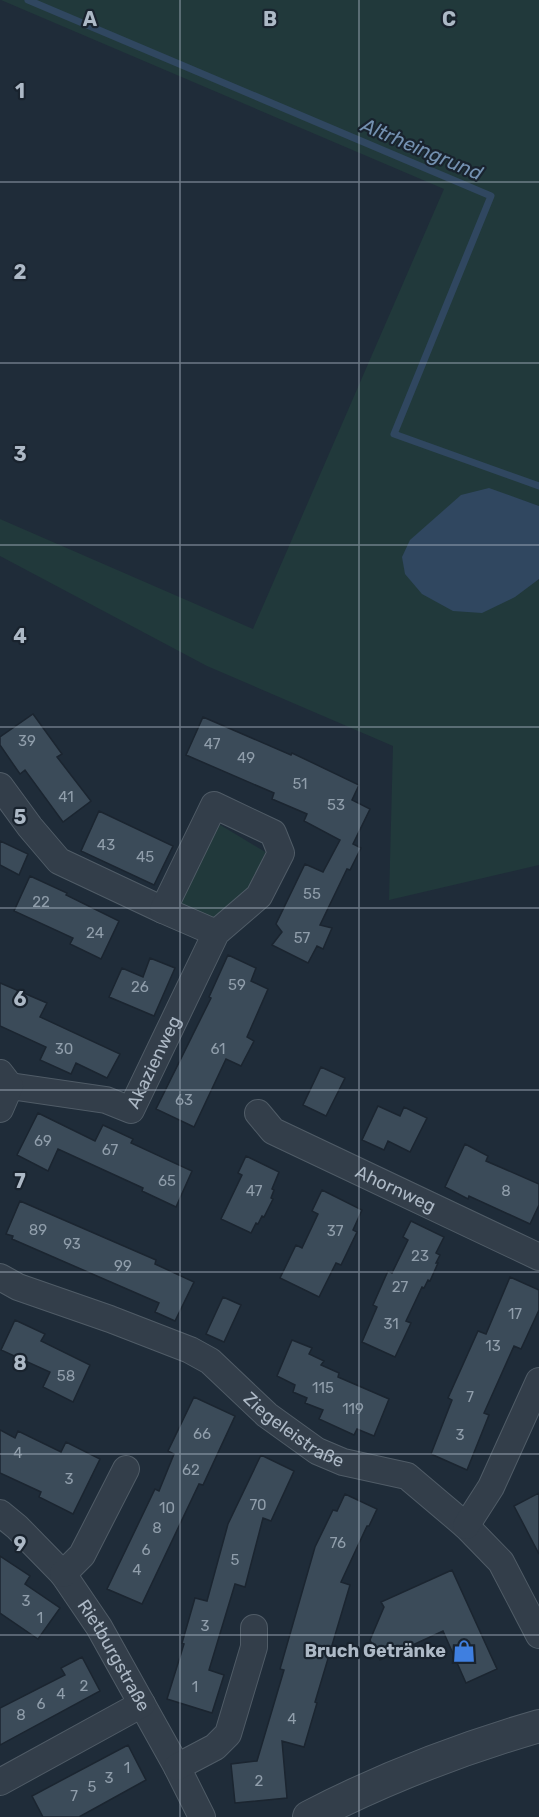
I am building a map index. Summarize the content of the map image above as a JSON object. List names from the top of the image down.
{
  "streets": {
    "street": [
      "Akazienweg",
      "Ahornweg",
      "Ziegeleistraße",
      "Rietburgstraße"
    ]
  },
  "water": ["Altrheingrund"],
  "places": {
    "shop": ["Bruch Getränke"]
  },
  "house_numbers": [
    "39",
    "47",
    "49",
    "51",
    "41",
    "53",
    "43",
    "45",
    "55",
    "22",
    "24",
    "57",
    "59",
    "26",
    "30",
    "61",
    "63",
    "69",
    "67",
    "65",
    "47",
    "8",
    "89",
    "37",
    "93",
    "23",
    "99",
    "27",
    "17",
    "31",
    "13",
    "58",
    "115",
    "7",
    "119",
    "66",
    "3",
    "4",
    "62",
    "3",
    "70",
    "10",
    "8",
    "76",
    "6",
    "5",
    "4",
    "3",
    "1",
    "3",
    "2",
    "1",
    "4",
    "6",
    "8",
    "4",
    "1",
    "3",
    "2",
    "5",
    "7"
  ],
  "grid": {
    "columns": ["A", "B", "C"],
    "rows": [
      "1",
      "2",
      "3",
      "4",
      "5",
      "6",
      "7",
      "8",
      "9"
    ]
  }
}
